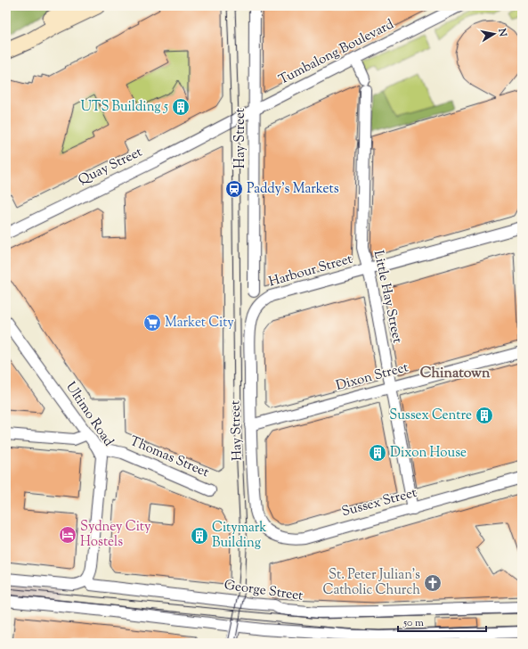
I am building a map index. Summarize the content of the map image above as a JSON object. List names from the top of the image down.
{
  "streets": {
    "street": [
      "Tumbalong Boulevard",
      "Hay Street",
      "Quay Street",
      "Harbour Street",
      "Little Hay Street",
      "Dixon Street",
      "Ultimo Road",
      "Thomas Street",
      "Sussex Street",
      "George Street"
    ]
  },
  "crossings": [
    ["Tumbalong Boulevard", "Hay Street"],
    ["Tumbalong Boulevard", "Quay Street"],
    ["Tumbalong Boulevard", "Little Hay Street"],
    ["Hay Street", "Harbour Street"],
    ["Hay Street", "Dixon Street"],
    ["Hay Street", "Sussex Street"],
    ["Harbour Street", "Little Hay Street"],
    ["Little Hay Street", "Dixon Street"],
    ["Little Hay Street", "Sussex Street"],
    ["Ultimo Road", "Thomas Street"],
    ["Ultimo Road", "George Street"]
  ],
  "districts": ["Chinatown"],
  "places": {
    "building": [
      "UTS Building 5",
      "Sussex Centre",
      "Dixon House",
      "Citymark Building"
    ],
    "station": ["Paddy's Markets"],
    "supermarket": ["Market City"],
    "hotel": ["Sydney City Hostels"],
    "church": ["St. Peter Julian's Catholic Church"]
  },
  "scale_bar": "50 m",
  "north": "right"
}
